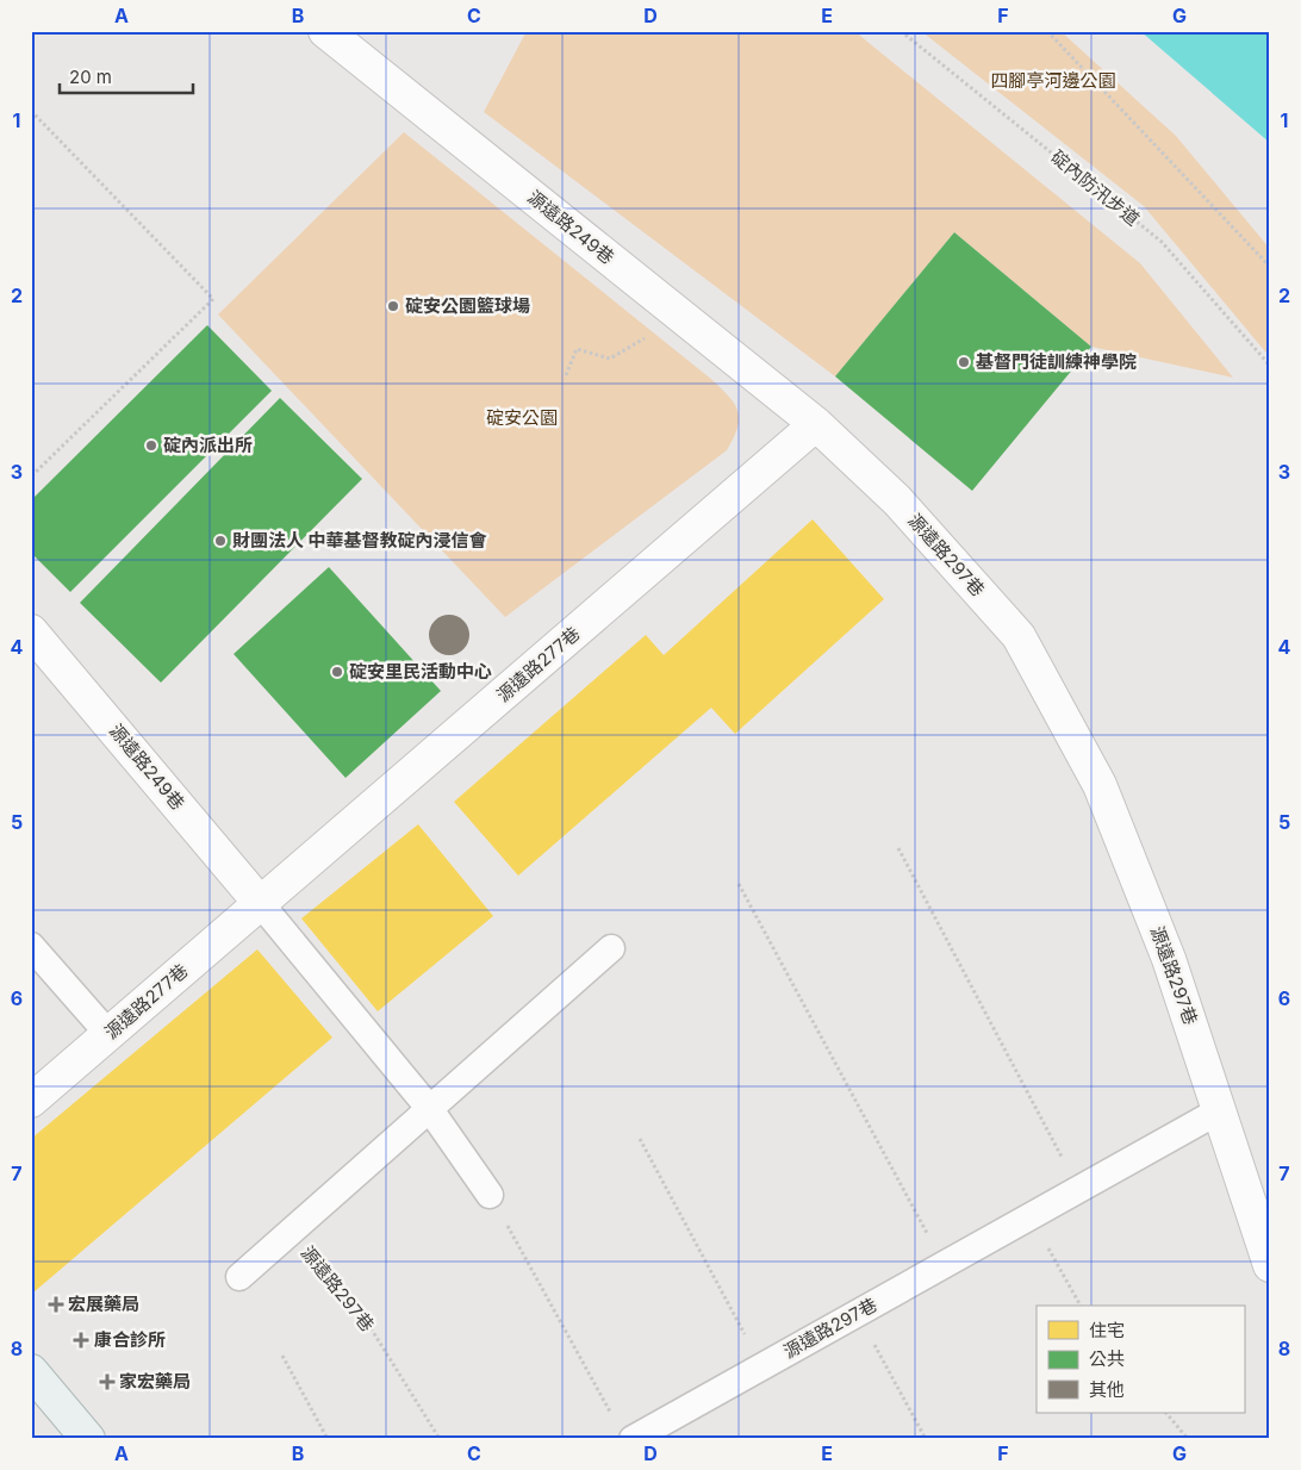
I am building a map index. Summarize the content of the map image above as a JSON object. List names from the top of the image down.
{
  "streets": {
    "street": ["源遠路249巷", "源遠路297巷", "源遠路277巷"],
    "path": ["碇內防汛步道"]
  },
  "crossings": [
    ["源遠路249巷", "源遠路297巷"],
    ["源遠路249巷", "源遠路277巷"],
    ["源遠路297巷", "源遠路277巷"]
  ],
  "parks": ["四腳亭河邊公園", "碇安公園"],
  "places": {
    "other": [
      "碇安公園籃球場",
      "基督門徒訓練神學院",
      "碇內派出所",
      "財團法人 中華基督教碇內浸信會",
      "碇安里民活動中心"
    ],
    "health": ["宏展藥局", "康合診所", "家宏藥局"]
  },
  "legend": ["住宅", "公共", "其他"],
  "scale_bar": "20 m",
  "grid": {
    "columns": [
      "A",
      "B",
      "C",
      "D",
      "E",
      "F",
      "G"
    ],
    "rows": [
      "1",
      "2",
      "3",
      "4",
      "5",
      "6",
      "7",
      "8"
    ]
  }
}
